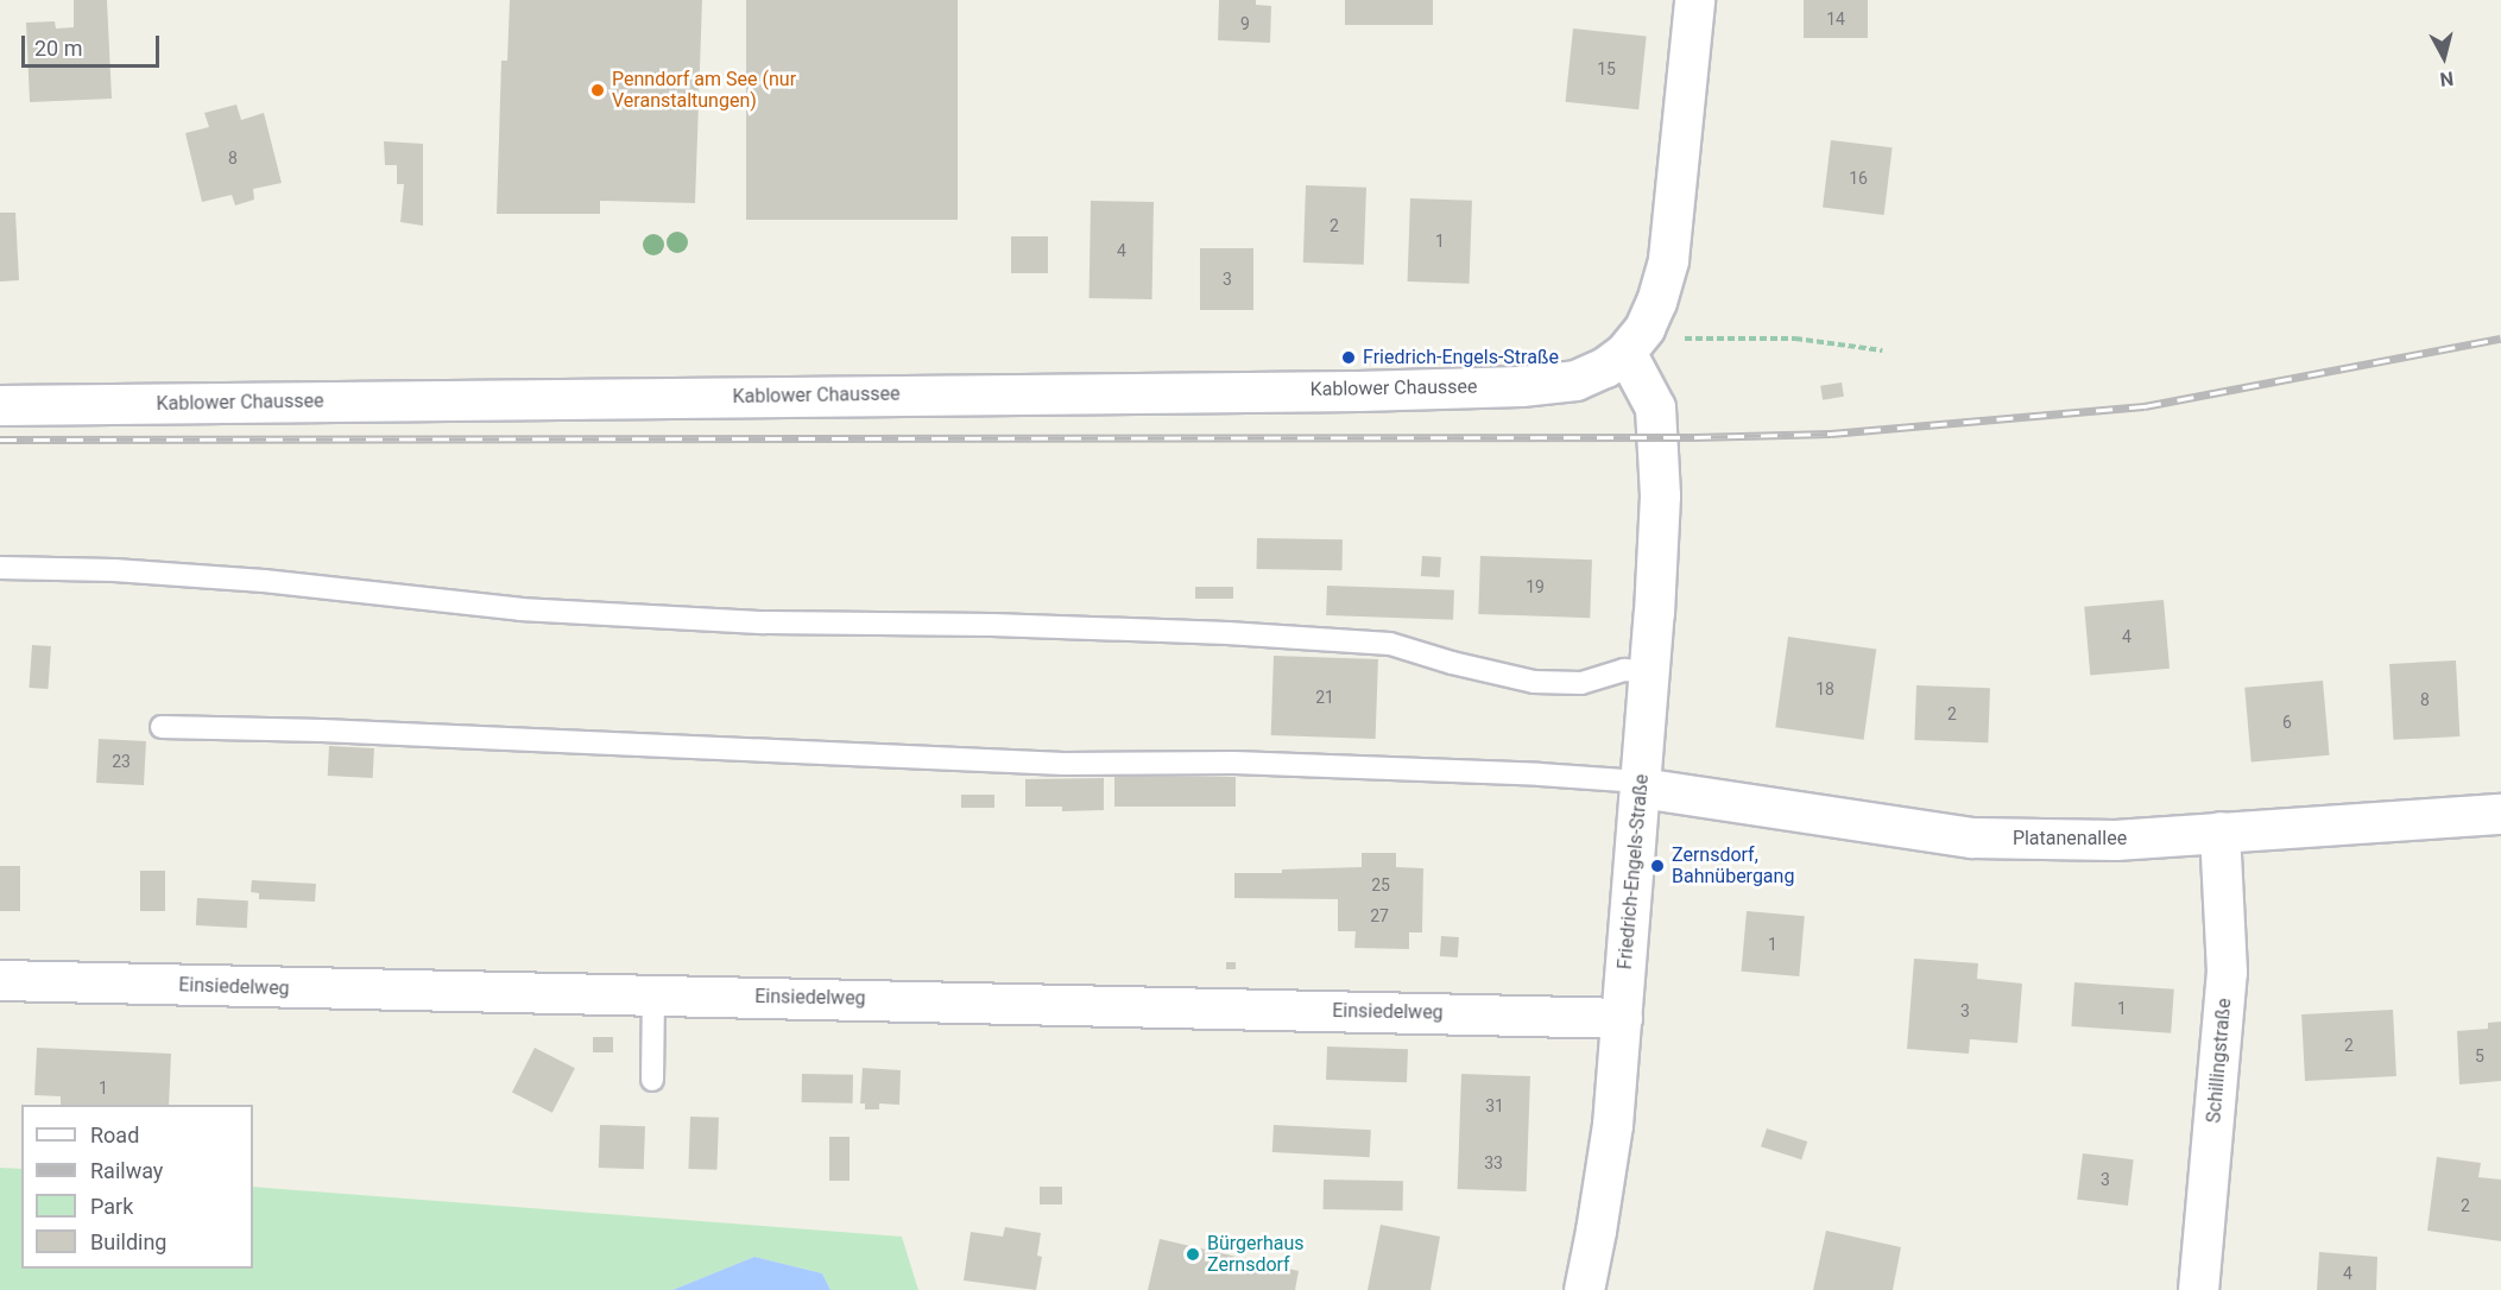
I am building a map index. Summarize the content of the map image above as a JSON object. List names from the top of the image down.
{
  "streets": {
    "street": [
      "Kablower Chaussee",
      "Platanenallee",
      "Friedrich-Engels-Straße",
      "Einsiedelweg",
      "Schillingstraße"
    ]
  },
  "crossings": [
    ["Kablower Chaussee", "Friedrich-Engels-Straße"],
    ["Platanenallee", "Friedrich-Engels-Straße"],
    ["Platanenallee", "Schillingstraße"],
    ["Friedrich-Engels-Straße", "Einsiedelweg"]
  ],
  "places": [
    "Penndorf am See (nur Veranstaltungen)",
    "Friedrich-Engels-Straße",
    "Zernsdorf, Bahnübergang",
    "Bürgerhaus Zernsdorf"
  ],
  "house_numbers": [
    "14",
    "9",
    "15",
    "8",
    "16",
    "2",
    "1",
    "4",
    "3",
    "19",
    "4",
    "18",
    "21",
    "8",
    "2",
    "6",
    "23",
    "25",
    "27",
    "1",
    "1",
    "3",
    "2",
    "5",
    "1",
    "31",
    "33",
    "3",
    "2",
    "4"
  ],
  "legend": [
    "Road",
    "Railway",
    "Park",
    "Building"
  ],
  "scale_bar": "20 m",
  "north": "bottom"
}
